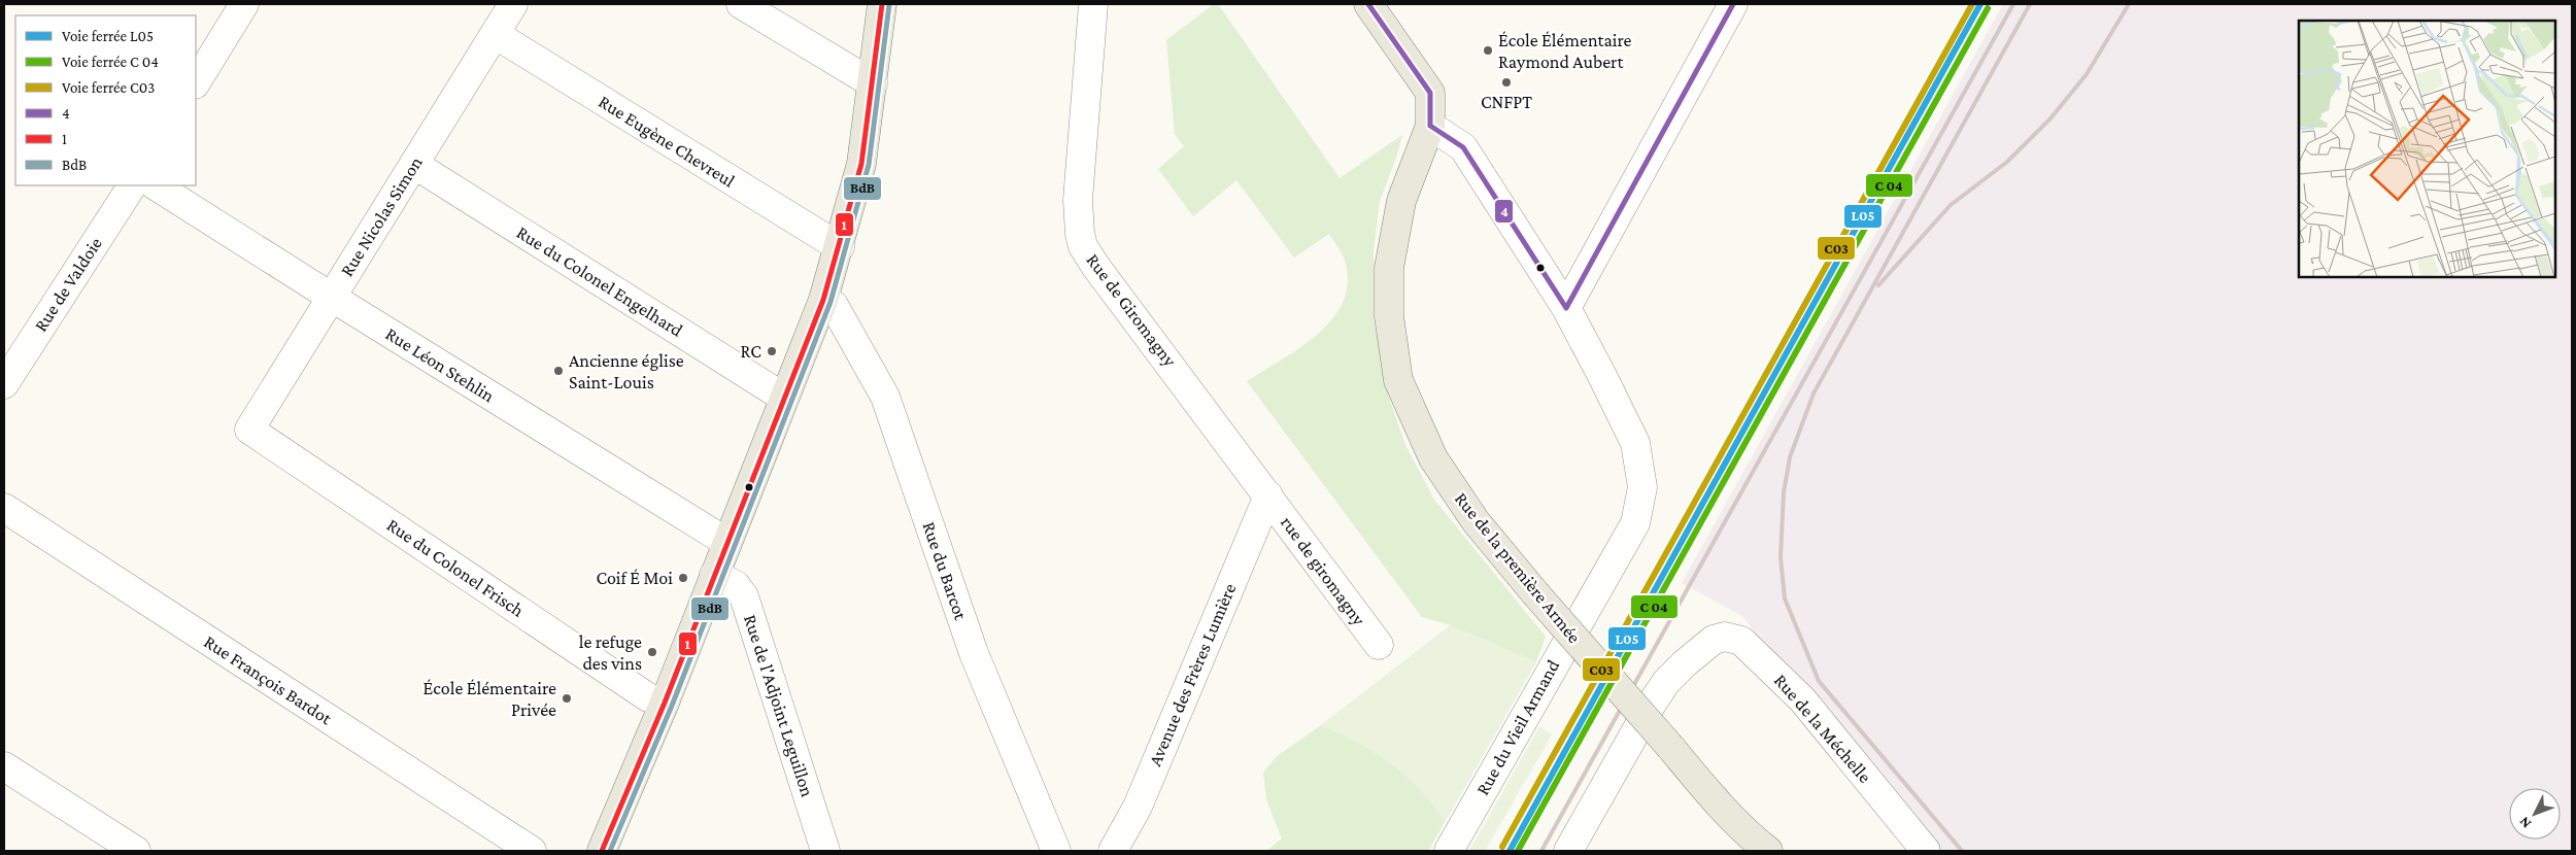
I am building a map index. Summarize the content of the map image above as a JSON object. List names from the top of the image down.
{
  "streets": {
    "main road": ["Rue de la première Armée"],
    "street": [
      "Rue Eugène Chevreul",
      "Rue Nicolas Simon",
      "Rue du Colonel Engelhard",
      "Rue de Valdoie",
      "Rue de Giromagny",
      "Rue Léon Stehlin",
      "Rue du Colonel Frisch",
      "Rue du Barcot",
      "rue de giromagny",
      "Avenue des Frères Lumière",
      "Rue François Bardot",
      "Rue de l'Adjoint Leguillon",
      "Rue du Vieil Armand",
      "Rue de la Méchelle"
    ]
  },
  "crossings": [
    ["Rue Eugène Chevreul", "Rue Nicolas Simon"],
    ["Rue Nicolas Simon", "Rue du Colonel Engelhard"],
    ["Rue Nicolas Simon", "Rue Léon Stehlin"],
    ["Rue Nicolas Simon", "Rue du Colonel Frisch"],
    ["Rue de Giromagny", "rue de giromagny"],
    ["Rue de Giromagny", "Avenue des Frères Lumière"],
    ["Rue de la première Armée", "Rue du Vieil Armand"],
    ["rue de giromagny", "Avenue des Frères Lumière"]
  ],
  "places": [
    "École Élémentaire Raymond Aubert",
    "CNFPT",
    "RC",
    "Ancienne église Saint-Louis",
    "Coif É Moi",
    "le refuge des vins",
    "École Élémentaire Privée"
  ],
  "lines": [
    "rail line L05",
    "rail line C03",
    "transit line 4",
    "transit line 1",
    "transit line BdB"
  ],
  "legend": [
    "Voie ferrée L05",
    "Voie ferrée C 04",
    "Voie ferrée C03",
    "4",
    "1",
    "BdB"
  ],
  "north": "bottom left"
}
